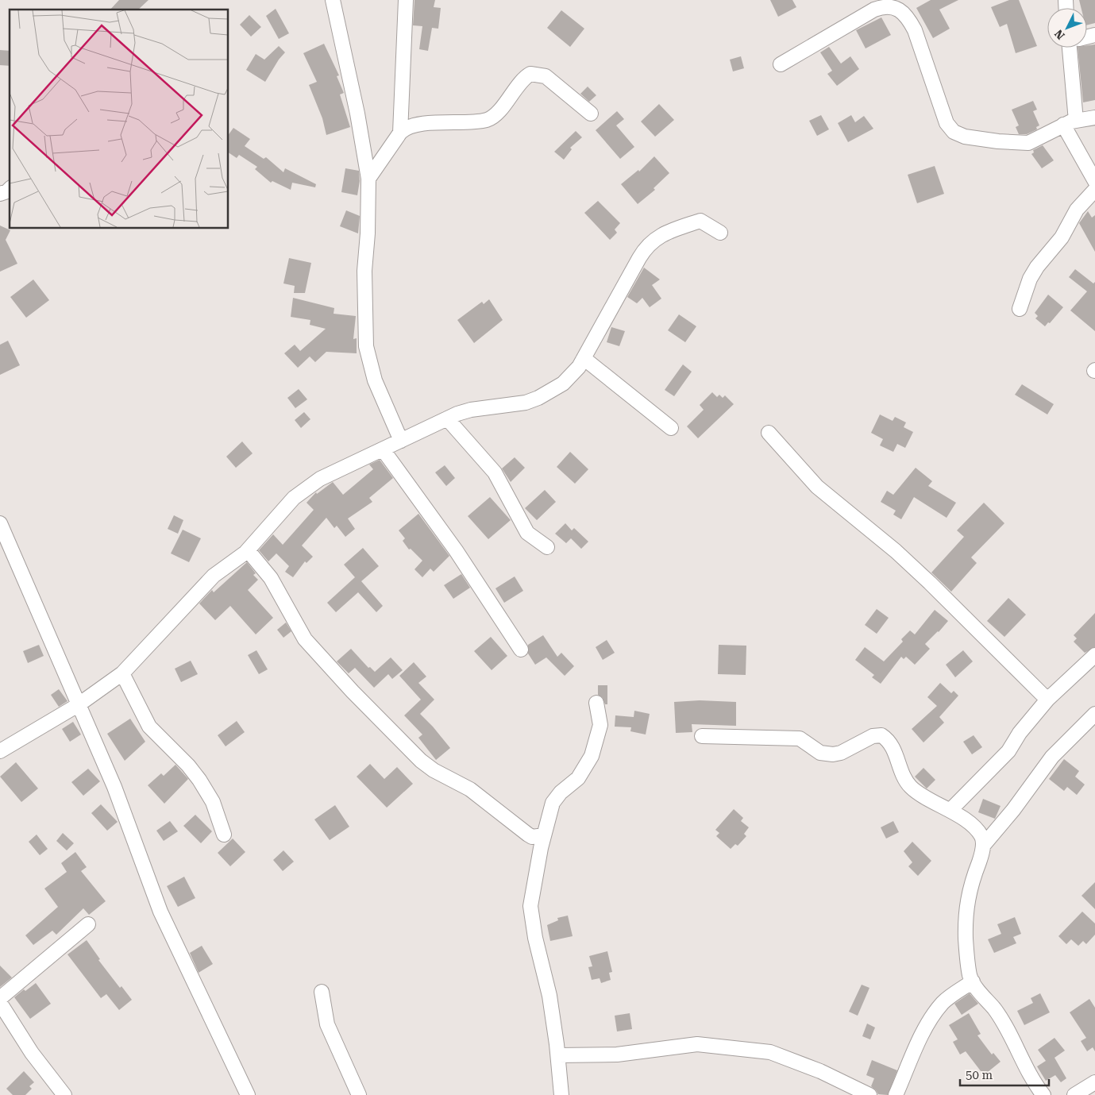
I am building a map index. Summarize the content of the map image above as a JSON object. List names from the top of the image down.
{
  "scale_bar": "50 m",
  "north": "bottom left"
}
